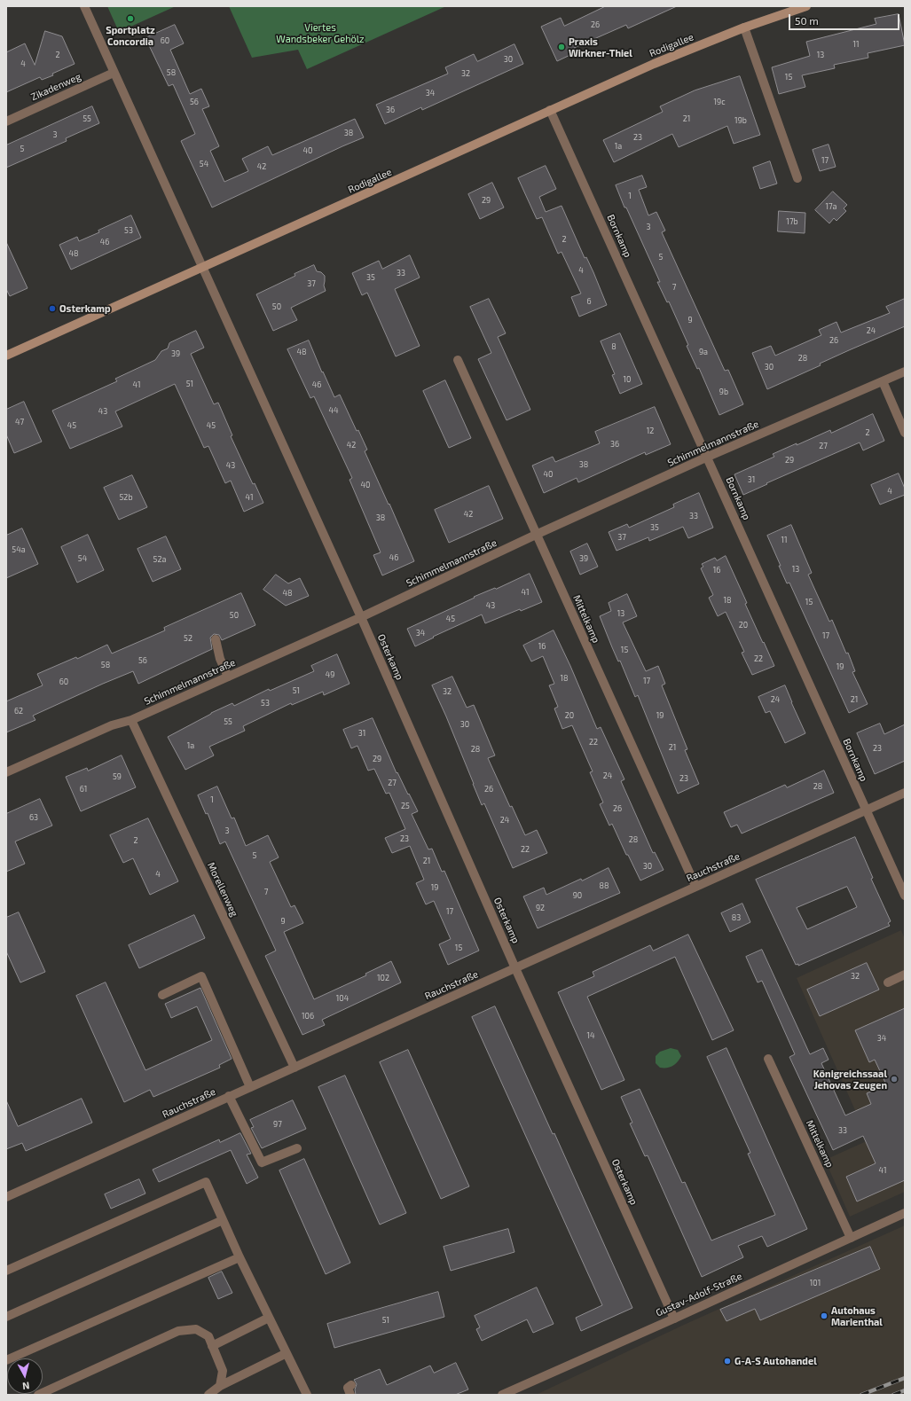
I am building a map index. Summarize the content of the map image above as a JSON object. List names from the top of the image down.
{
  "streets": {
    "main road": ["Rodigallee"],
    "street": [
      "Zikadenweg",
      "Bornkamp",
      "Schimmelmannstraße",
      "Mittelkamp",
      "Osterkamp",
      "Rauchstraße",
      "Morellenweg",
      "Gustav-Adolf-Straße"
    ]
  },
  "crossings": [
    ["Rodigallee", "Bornkamp"],
    ["Rodigallee", "Osterkamp"],
    ["Zikadenweg", "Osterkamp"],
    ["Bornkamp", "Schimmelmannstraße"],
    ["Bornkamp", "Rauchstraße"],
    ["Schimmelmannstraße", "Mittelkamp"],
    ["Schimmelmannstraße", "Osterkamp"],
    ["Schimmelmannstraße", "Morellenweg"],
    ["Mittelkamp", "Rauchstraße"],
    ["Mittelkamp", "Gustav-Adolf-Straße"],
    ["Osterkamp", "Rauchstraße"],
    ["Osterkamp", "Gustav-Adolf-Straße"],
    ["Rauchstraße", "Morellenweg"]
  ],
  "parks": ["Viertes Wandsbeker Gehölz"],
  "places": [
    "Sportplatz Concordia",
    "Praxis Wirkner-Thiel",
    "Osterkamp",
    "Königreichssaal Jehovas Zeugen",
    "Autohaus Marienthal",
    "G-A-S Autohandel"
  ],
  "house_numbers": [
    "26",
    "60",
    "11",
    "2",
    "13",
    "30",
    "4",
    "58",
    "32",
    "15",
    "34",
    "56",
    "19c",
    "36",
    "55",
    "21",
    "19b",
    "38",
    "3",
    "23",
    "1a",
    "5",
    "40",
    "17",
    "54",
    "42",
    "1",
    "29",
    "17a",
    "17b",
    "3",
    "53",
    "2",
    "46",
    "48",
    "5",
    "4",
    "33",
    "35",
    "37",
    "7",
    "6",
    "50",
    "9",
    "24",
    "26",
    "8",
    "48",
    "9a",
    "39",
    "28",
    "30",
    "10",
    "51",
    "41",
    "46",
    "9b",
    "44",
    "43",
    "47",
    "45",
    "45",
    "12",
    "2",
    "36",
    "42",
    "27",
    "29",
    "38",
    "43",
    "40",
    "31",
    "40",
    "4",
    "52b",
    "41",
    "42",
    "33",
    "38",
    "35",
    "37",
    "11",
    "54a",
    "46",
    "54",
    "39",
    "52a",
    "13",
    "16",
    "41",
    "48",
    "18",
    "15",
    "43",
    "13",
    "50",
    "45",
    "20",
    "34",
    "17",
    "52",
    "16",
    "15",
    "22",
    "56",
    "58",
    "19",
    "49",
    "18",
    "17",
    "60",
    "51",
    "32",
    "24",
    "21",
    "53",
    "62",
    "20",
    "19",
    "55",
    "30",
    "31",
    "22",
    "1a",
    "21",
    "23",
    "28",
    "29",
    "24",
    "59",
    "23",
    "27",
    "28",
    "61",
    "26",
    "1",
    "25",
    "26",
    "63",
    "24",
    "3",
    "23",
    "28",
    "2",
    "22",
    "5",
    "21",
    "30",
    "4",
    "88",
    "19",
    "7",
    "90",
    "92",
    "17",
    "83",
    "9",
    "15",
    "32",
    "102",
    "104",
    "106",
    "14",
    "34",
    "97",
    "33",
    "41",
    "101",
    "51"
  ],
  "scale_bar": "50 m",
  "north": "bottom"
}
